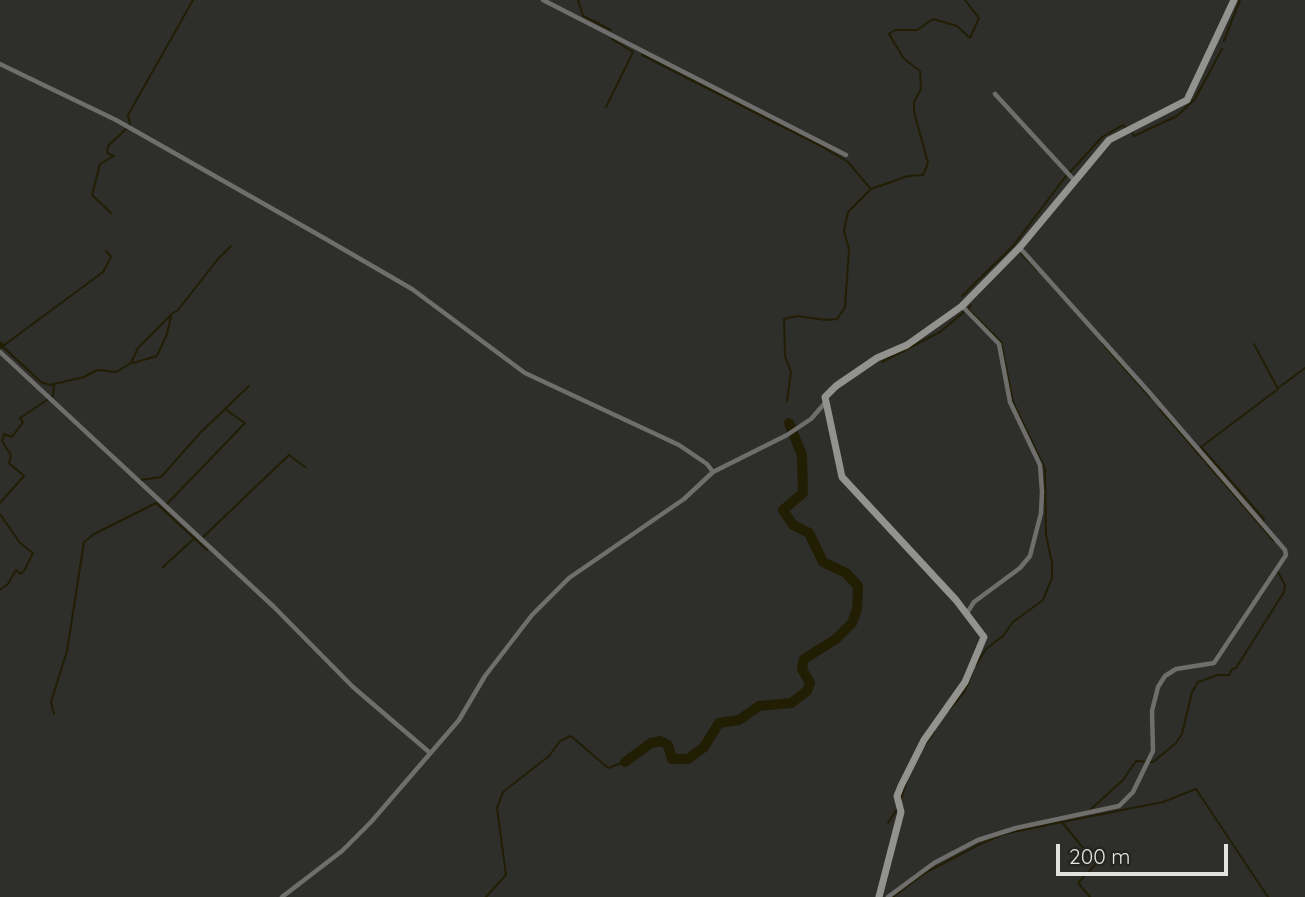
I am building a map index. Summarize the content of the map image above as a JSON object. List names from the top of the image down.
{
  "scale_bar": "200 m"
}
